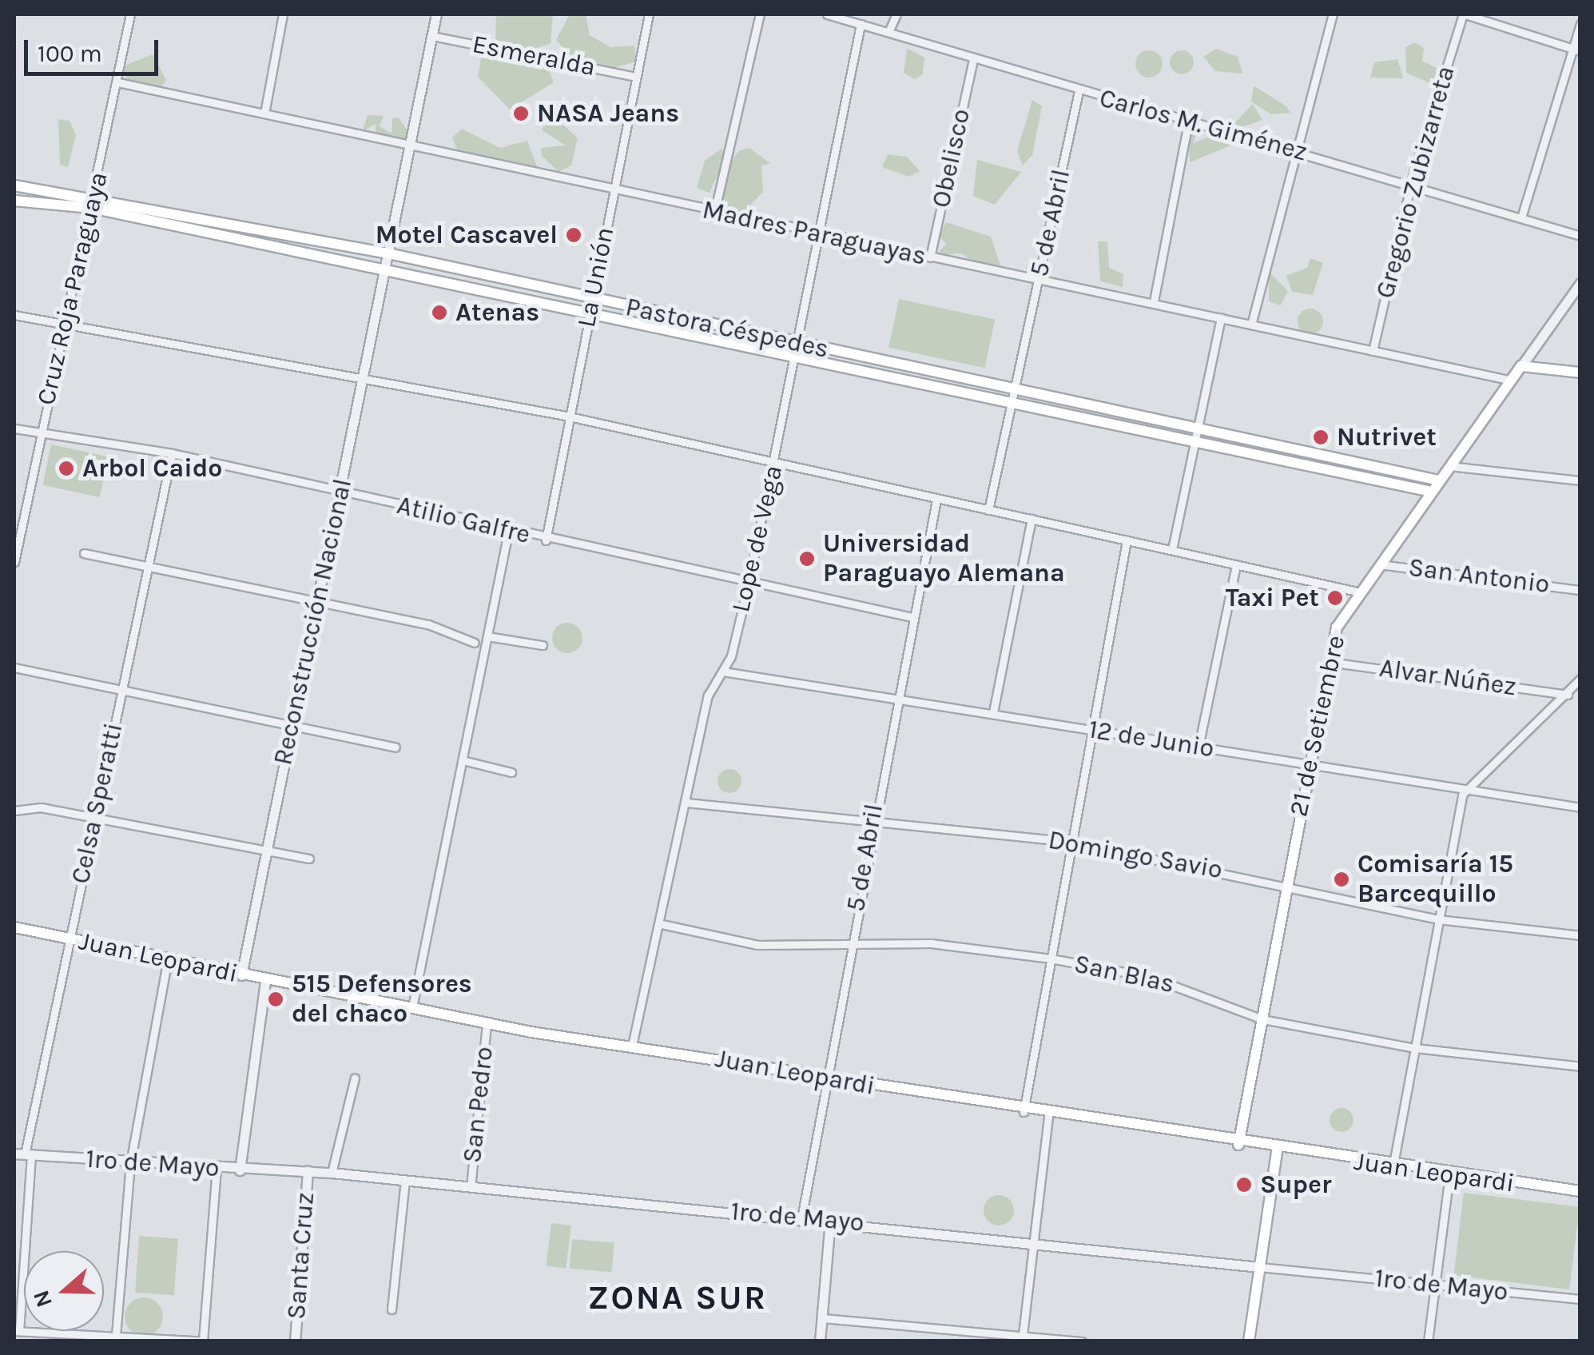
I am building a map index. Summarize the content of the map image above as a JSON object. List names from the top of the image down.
{
  "streets": {
    "main road": ["Pastora Céspedes", "21 de Setiembre", "Juan Leopardi"],
    "street": [
      "Esmeralda",
      "Carlos M. Giménez",
      "Obelisco",
      "Gregorio Zubizarreta",
      "5 de Abril",
      "Madres Paraguayas",
      "La Unión",
      "Cruz Roja Paraguaya",
      "Atilio Galfre",
      "Lope de Vega",
      "San Antonio",
      "Reconstrucción Nacional",
      "Alvar Núñez",
      "12 de Junio",
      "Celsa Speratti",
      "Domingo Savio",
      "San Blas",
      "San Pedro",
      "1ro de Mayo",
      "Santa Cruz"
    ]
  },
  "crossings": [
    ["Esmeralda", "La Unión"],
    ["Esmeralda", "Reconstrucción Nacional"],
    ["Carlos M. Giménez", "Obelisco"],
    ["Carlos M. Giménez", "Gregorio Zubizarreta"],
    ["Carlos M. Giménez", "5 de Abril"],
    ["Carlos M. Giménez", "Lope de Vega"],
    ["Obelisco", "Madres Paraguayas"],
    ["Gregorio Zubizarreta", "Madres Paraguayas"],
    ["5 de Abril", "Madres Paraguayas"],
    ["5 de Abril", "Pastora Céspedes"],
    ["5 de Abril", "Atilio Galfre"],
    ["5 de Abril", "12 de Junio"],
    ["5 de Abril", "Domingo Savio"],
    ["5 de Abril", "Juan Leopardi"],
    ["5 de Abril", "San Blas"],
    ["5 de Abril", "1ro de Mayo"],
    ["Madres Paraguayas", "La Unión"],
    ["Madres Paraguayas", "Cruz Roja Paraguaya"],
    ["Madres Paraguayas", "Lope de Vega"],
    ["Madres Paraguayas", "Reconstrucción Nacional"],
    ["Madres Paraguayas", "21 de Setiembre"],
    ["La Unión", "Pastora Céspedes"],
    ["La Unión", "Atilio Galfre"],
    ["Cruz Roja Paraguaya", "Pastora Céspedes"],
    ["Cruz Roja Paraguaya", "Atilio Galfre"],
    ["Pastora Céspedes", "Lope de Vega"],
    ["Pastora Céspedes", "Reconstrucción Nacional"],
    ["Pastora Céspedes", "21 de Setiembre"],
    ["Atilio Galfre", "Lope de Vega"],
    ["Atilio Galfre", "Reconstrucción Nacional"],
    ["Atilio Galfre", "Celsa Speratti"],
    ["Lope de Vega", "12 de Junio"],
    ["Lope de Vega", "Domingo Savio"],
    ["Lope de Vega", "Juan Leopardi"],
    ["Lope de Vega", "San Blas"],
    ["San Antonio", "21 de Setiembre"],
    ["Reconstrucción Nacional", "Juan Leopardi"],
    ["Alvar Núñez", "21 de Setiembre"],
    ["21 de Setiembre", "12 de Junio"],
    ["21 de Setiembre", "Domingo Savio"],
    ["21 de Setiembre", "Juan Leopardi"],
    ["21 de Setiembre", "San Blas"],
    ["Celsa Speratti", "Juan Leopardi"],
    ["Celsa Speratti", "1ro de Mayo"],
    ["Juan Leopardi", "San Pedro"],
    ["San Pedro", "1ro de Mayo"],
    ["1ro de Mayo", "Santa Cruz"]
  ],
  "districts": ["ZONA SUR"],
  "places": [
    "NASA Jeans",
    "Motel Cascavel",
    "Atenas",
    "Nutrivet",
    "Arbol Caido",
    "Universidad Paraguayo Alemana",
    "Taxi Pet",
    "Comisaría 15 Barcequillo",
    "515 Defensores del chaco",
    "Super"
  ],
  "scale_bar": "100 m",
  "north": "left"
}
